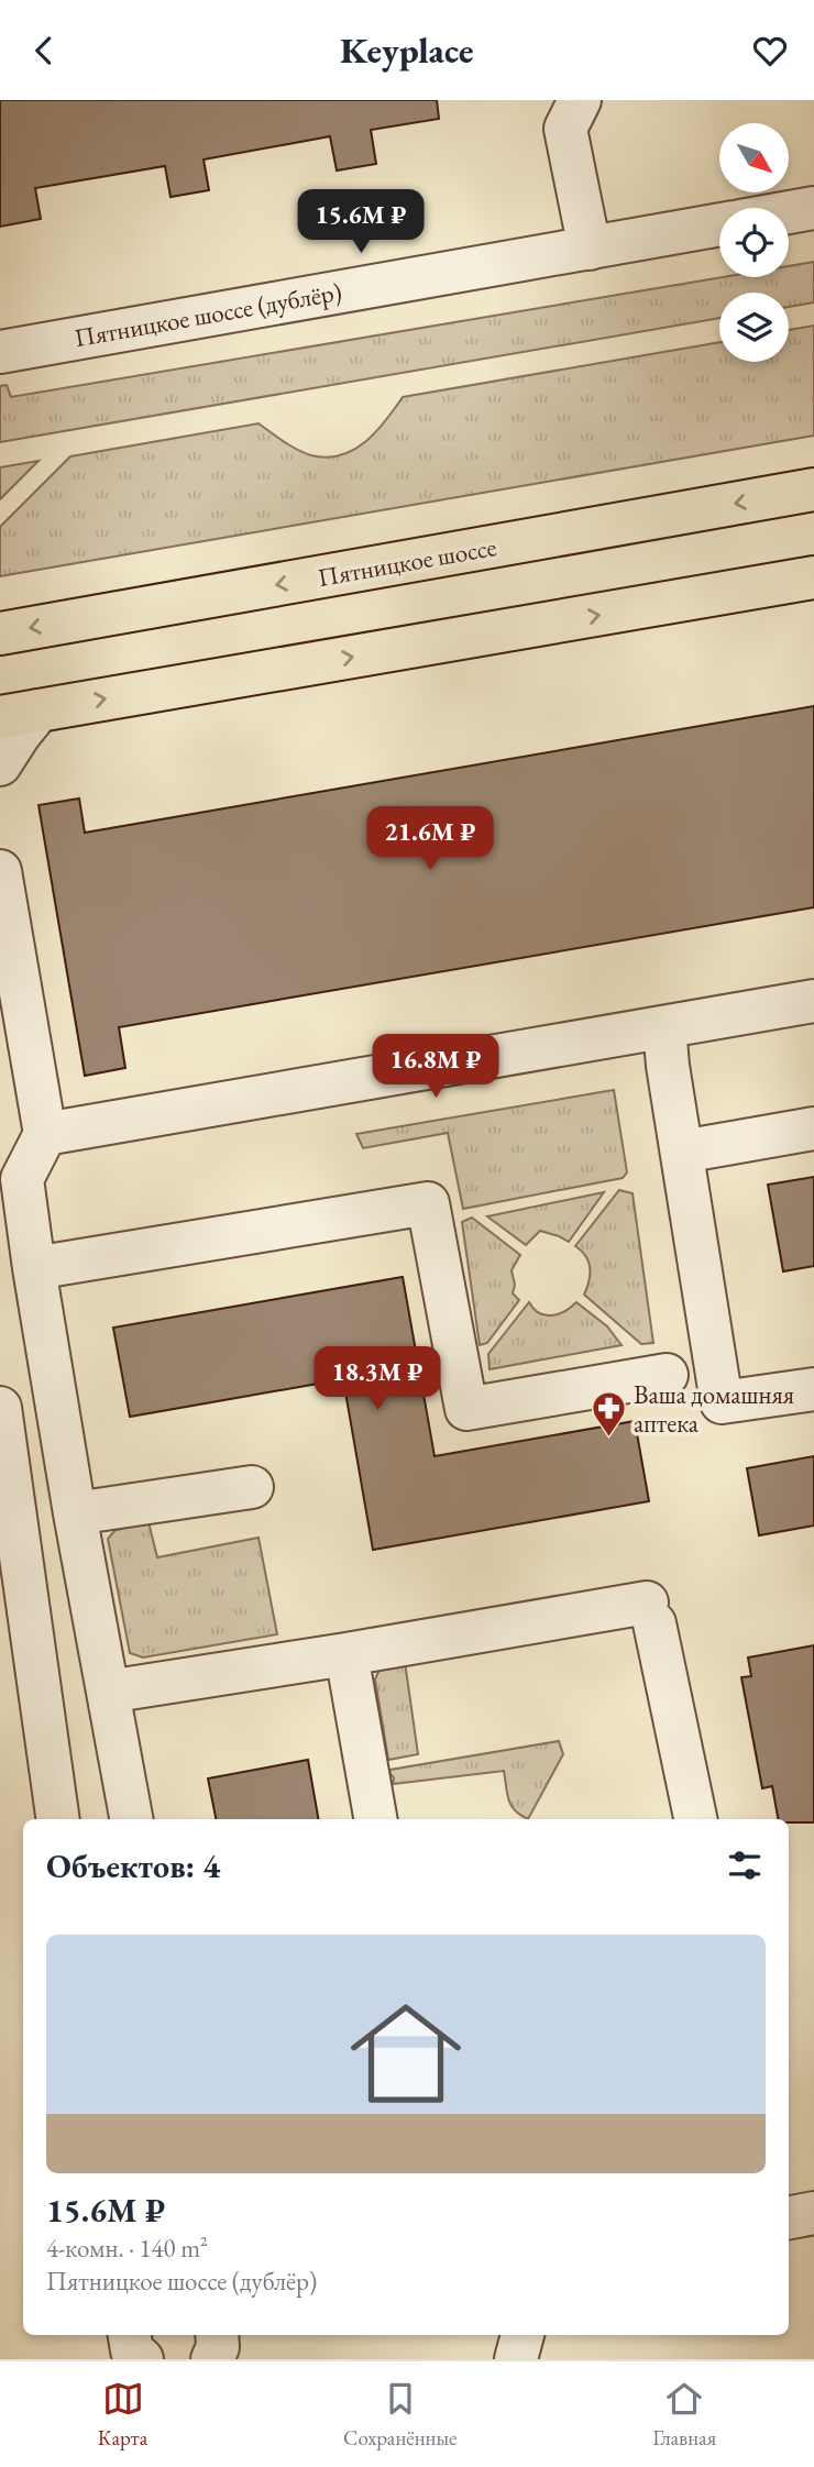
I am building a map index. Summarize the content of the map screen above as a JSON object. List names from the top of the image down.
{
  "streets": {
    "main road": ["Пятницкое шоссе"],
    "street": ["Пятницкое шоссе (дублёр)"]
  },
  "places": {
    "pharmacy": ["Ваша домашняя аптека"]
  },
  "north": "bottom right",
  "page": {
    "header": "Keyplace",
    "price": [
      "15.6M ₽",
      "21.6M ₽",
      "16.8M ₽",
      "18.3M ₽"
    ],
    "heading": "Объектов: 4",
    "list": [
      {
        "name": "15.6M ₽",
        "note": "4-комн. · 140 m² · Пятницкое шоссе (дублёр)"
      }
    ],
    "tabs": ["Карта", "Сохранённые", "Главная"]
  }
}
